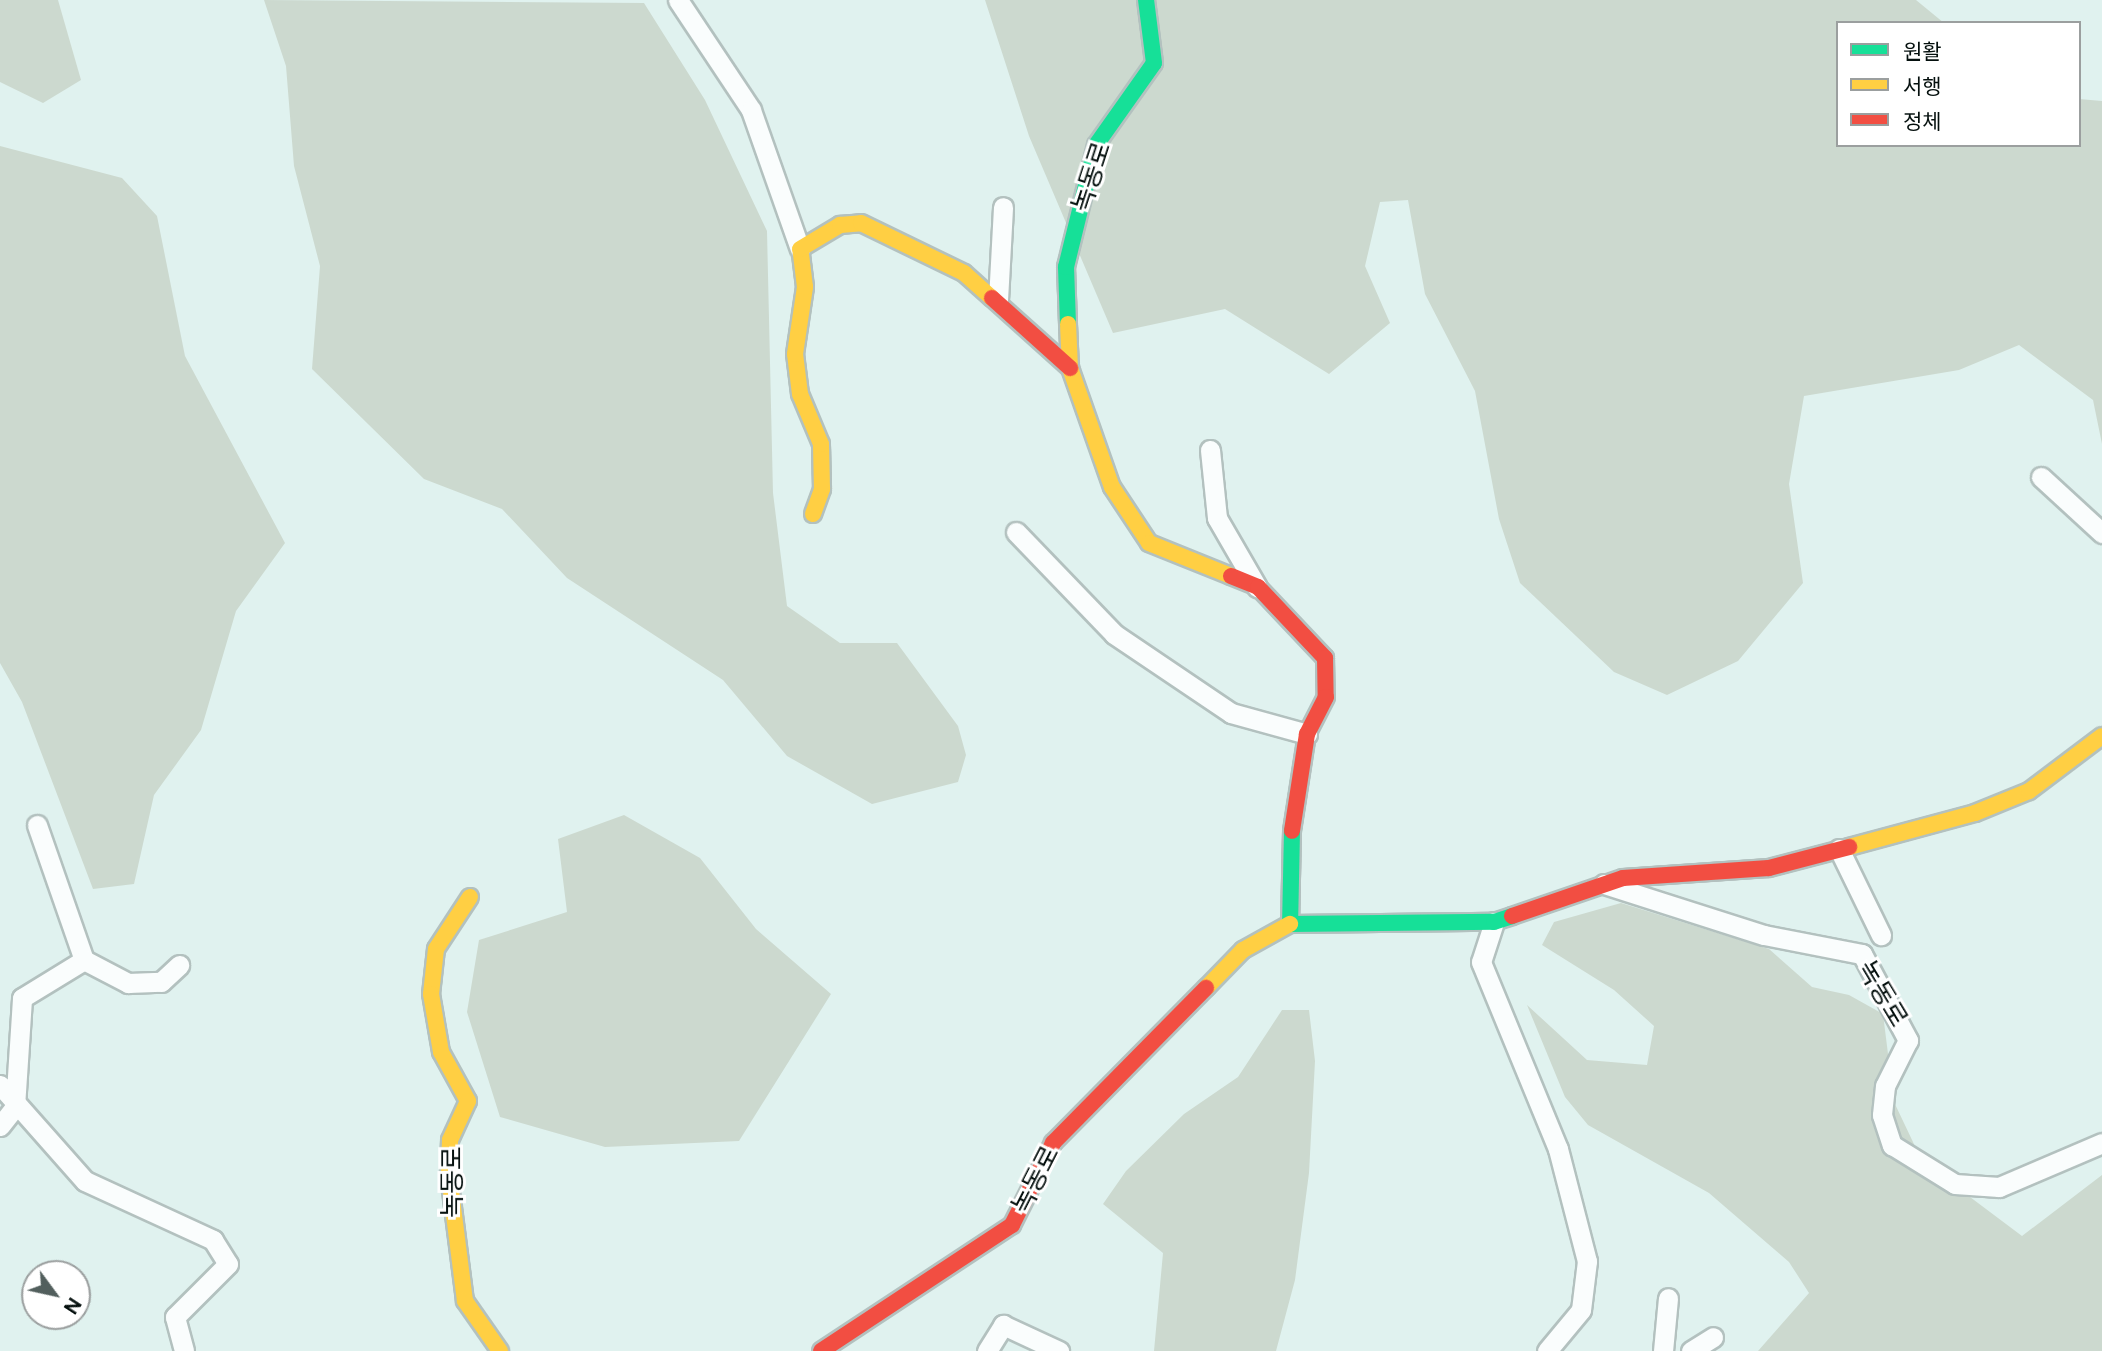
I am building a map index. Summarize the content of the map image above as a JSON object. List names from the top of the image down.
{
  "streets": {
    "street": ["녹동로"]
  },
  "legend": ["원활", "서행", "정체"],
  "north": "bottom right"
}
